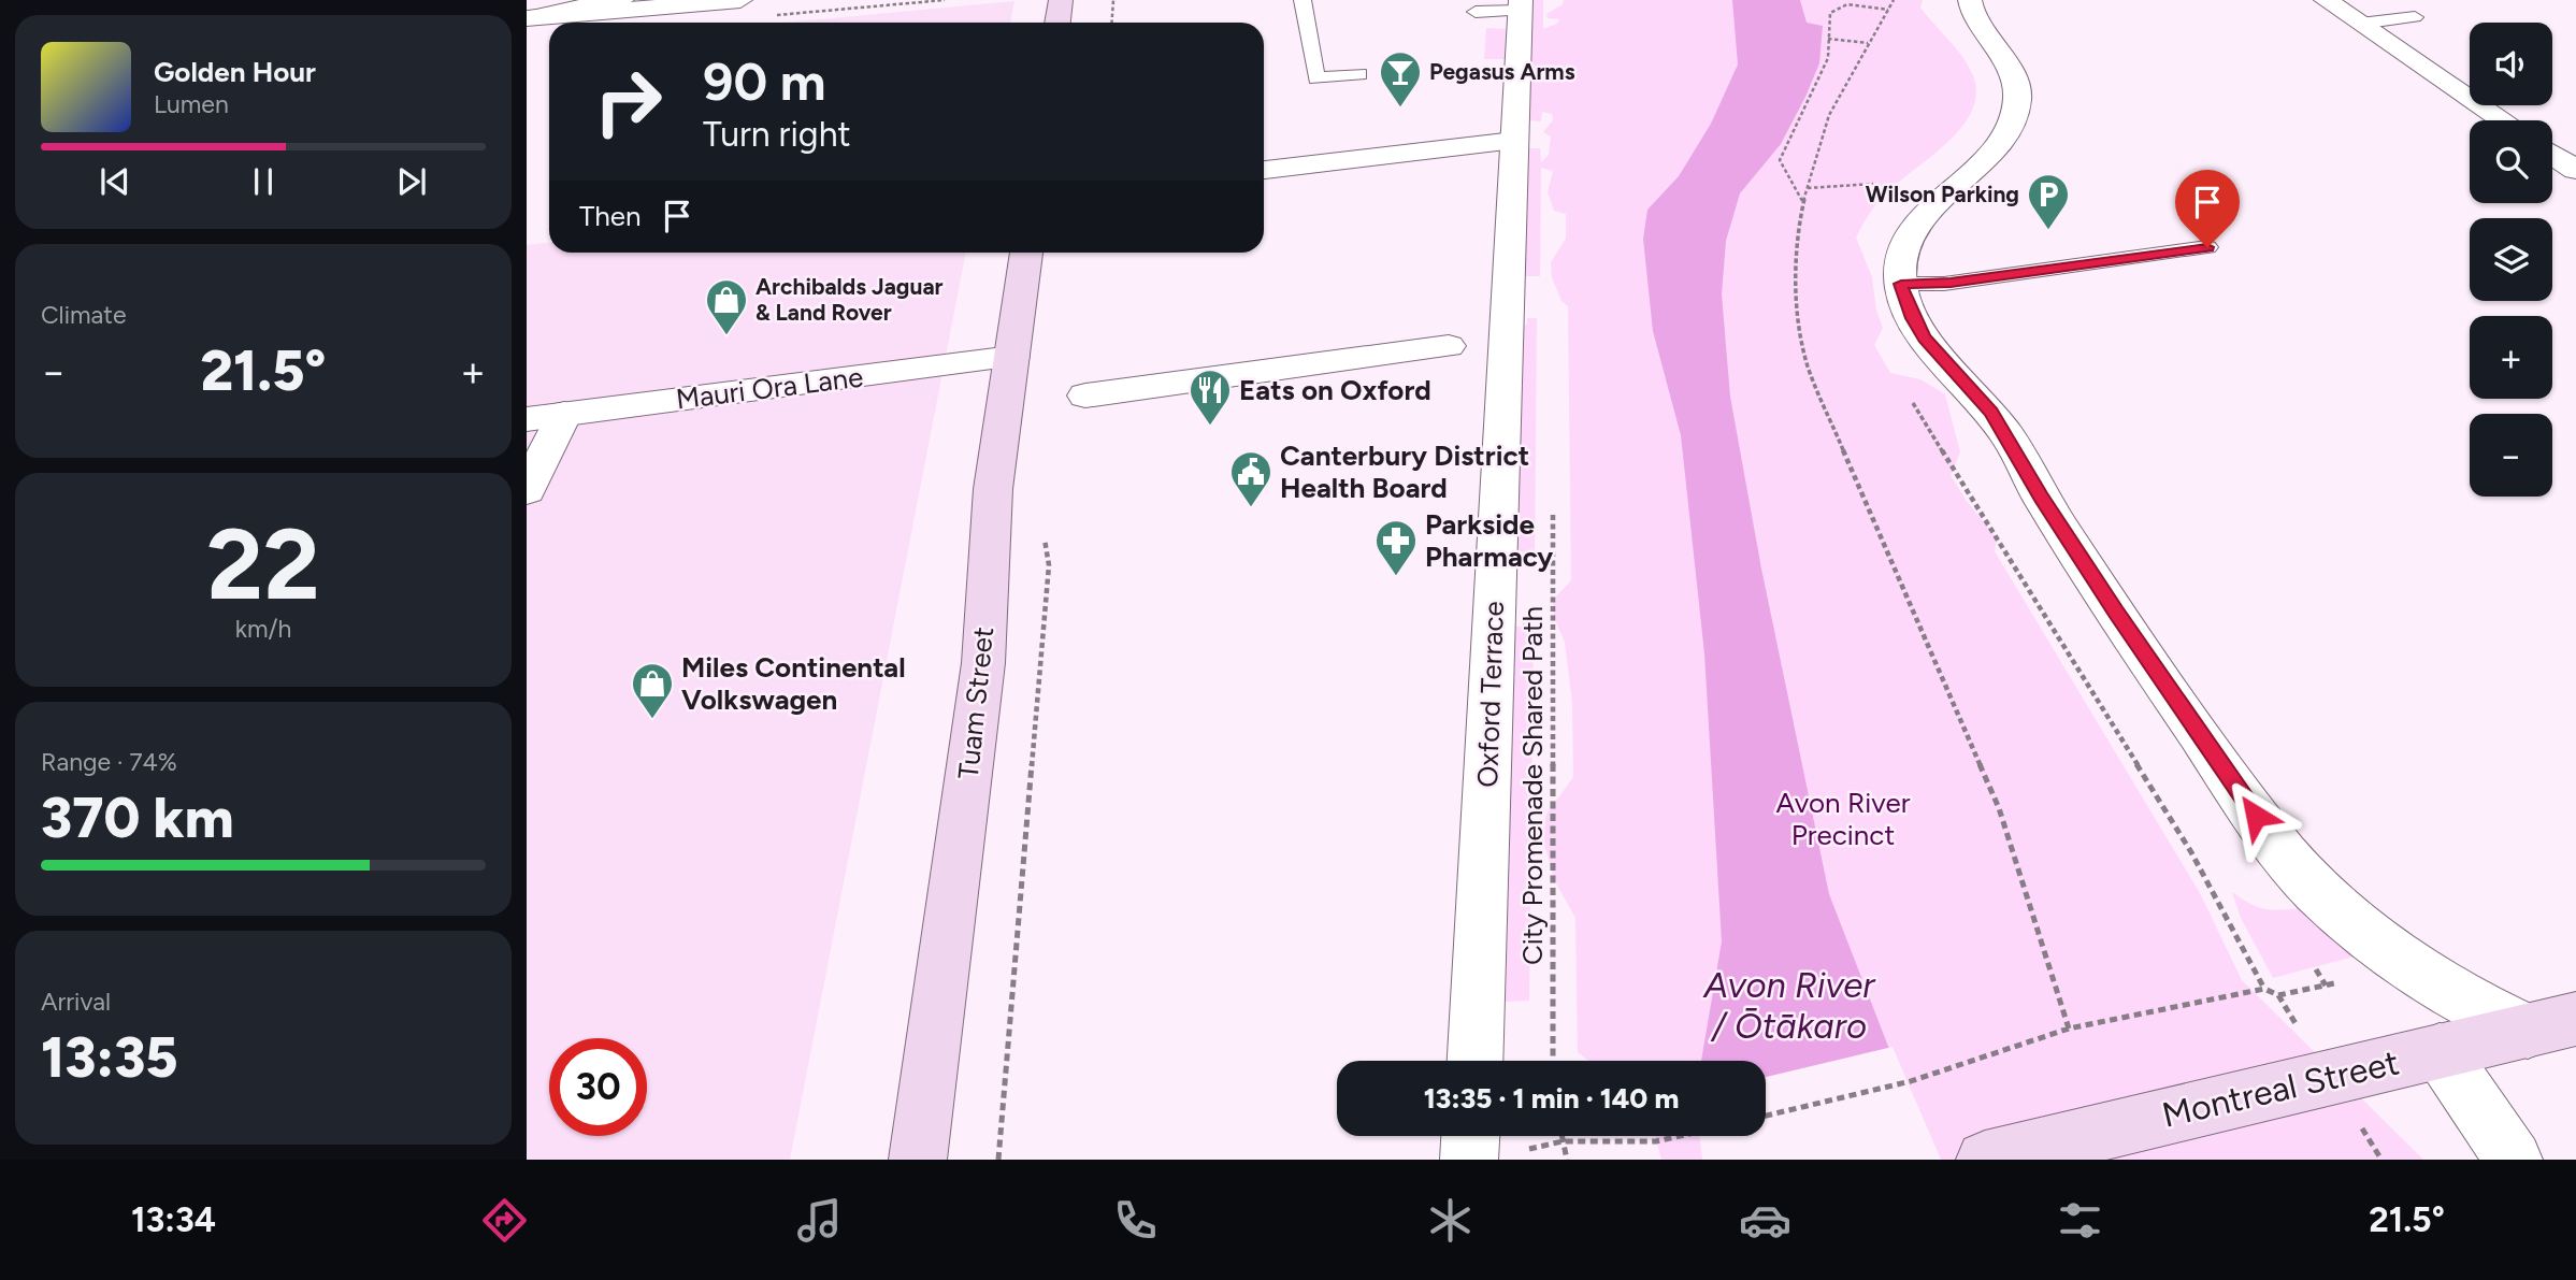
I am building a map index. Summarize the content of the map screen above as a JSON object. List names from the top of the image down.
{
  "streets": {
    "main road": ["Tuam Street", "Montreal Street"],
    "street": ["Mauri Ora Lane", "Oxford Terrace"],
    "path": ["City Promenade Shared Path"]
  },
  "crossings": [
    ["Mauri Ora Lane", "Tuam Street"]
  ],
  "water": ["Avon River / Ōtākaro"],
  "parks": ["Avon River Precinct"],
  "places": {
    "bar": ["Pegasus Arms"],
    "parking": ["Wilson Parking"],
    "shop": ["Archibalds Jaguar & Land Rover", "Miles Continental Volkswagen"],
    "restaurant": ["Eats on Oxford"],
    "public building": ["Canterbury District Health Board"],
    "pharmacy": ["Parkside Pharmacy"]
  },
  "page": {
    "map_buttons": ["+", "−"],
    "turn": ["90 m", "Turn right"],
    "song": ["Golden Hour", "Lumen"],
    "then": "Then",
    "tile": [
      "Climate",
      ["22", "km/h"],
      ["Range · 74%", "370 km"],
      ["Arrival", "13:35"]
    ],
    "heat": ["−", "21.5°", "+"],
    "limit": "30",
    "trip": "13:35 · 1 min · 140 m",
    "tabs": ["13:34", "21.5°"]
  }
}
